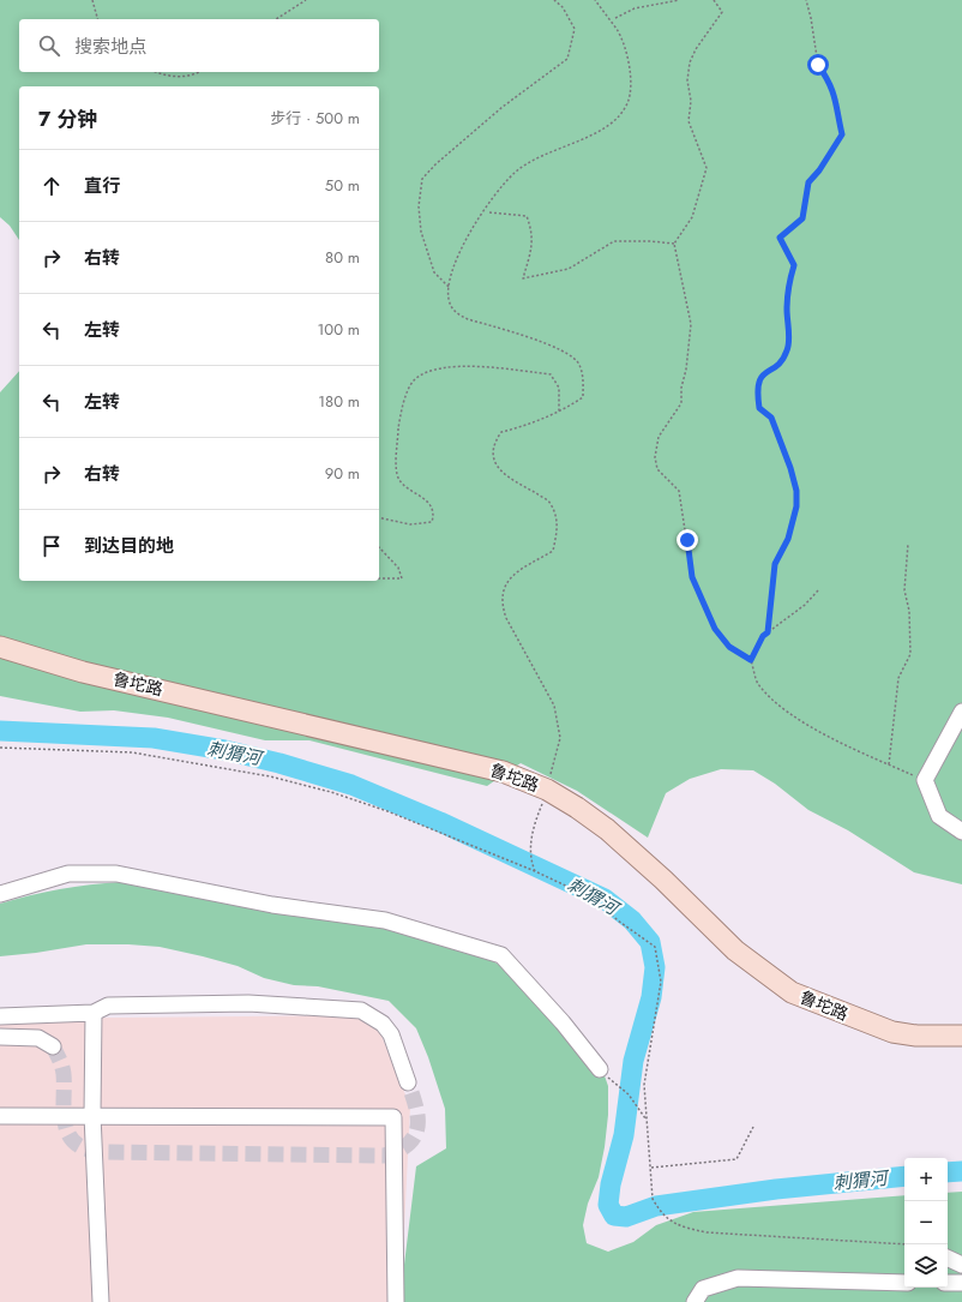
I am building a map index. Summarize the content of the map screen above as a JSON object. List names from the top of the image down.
{
  "streets": {
    "main road": ["鲁坨路"]
  },
  "water": ["刺猬河"],
  "page": {
    "search": "搜索地点",
    "heading": ["7 分钟", "步行 · 500 m"],
    "list": [
      ["直行", "50 m"],
      ["右转", "80 m"],
      ["左转", "100 m"],
      ["左转", "180 m"],
      ["右转", "90 m"],
      "到达目的地"
    ],
    "map_buttons": ["+", "−"]
  }
}
